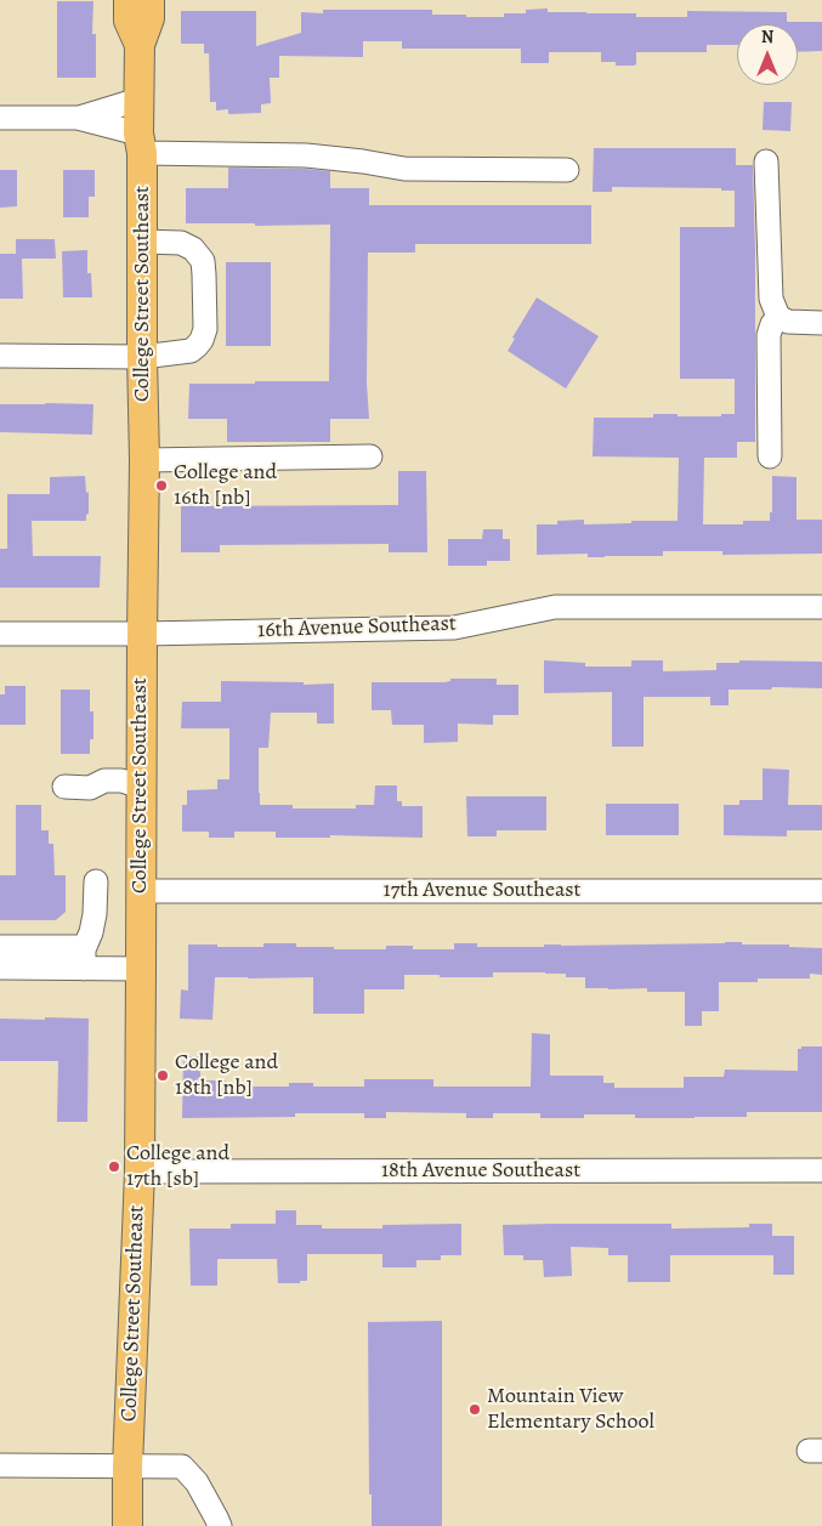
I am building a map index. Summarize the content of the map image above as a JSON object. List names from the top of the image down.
{
  "streets": {
    "main road": ["College Street Southeast"],
    "street": ["16th Avenue Southeast", "17th Avenue Southeast", "18th Avenue Southeast"]
  },
  "crossings": [
    ["College Street Southeast", "16th Avenue Southeast"],
    ["College Street Southeast", "17th Avenue Southeast"],
    ["College Street Southeast", "18th Avenue Southeast"]
  ],
  "places": [
    "College and 16th [nb]",
    "College and 18th [nb]",
    "College and 17th [sb]",
    "Mountain View Elementary School"
  ],
  "north": "top"
}
